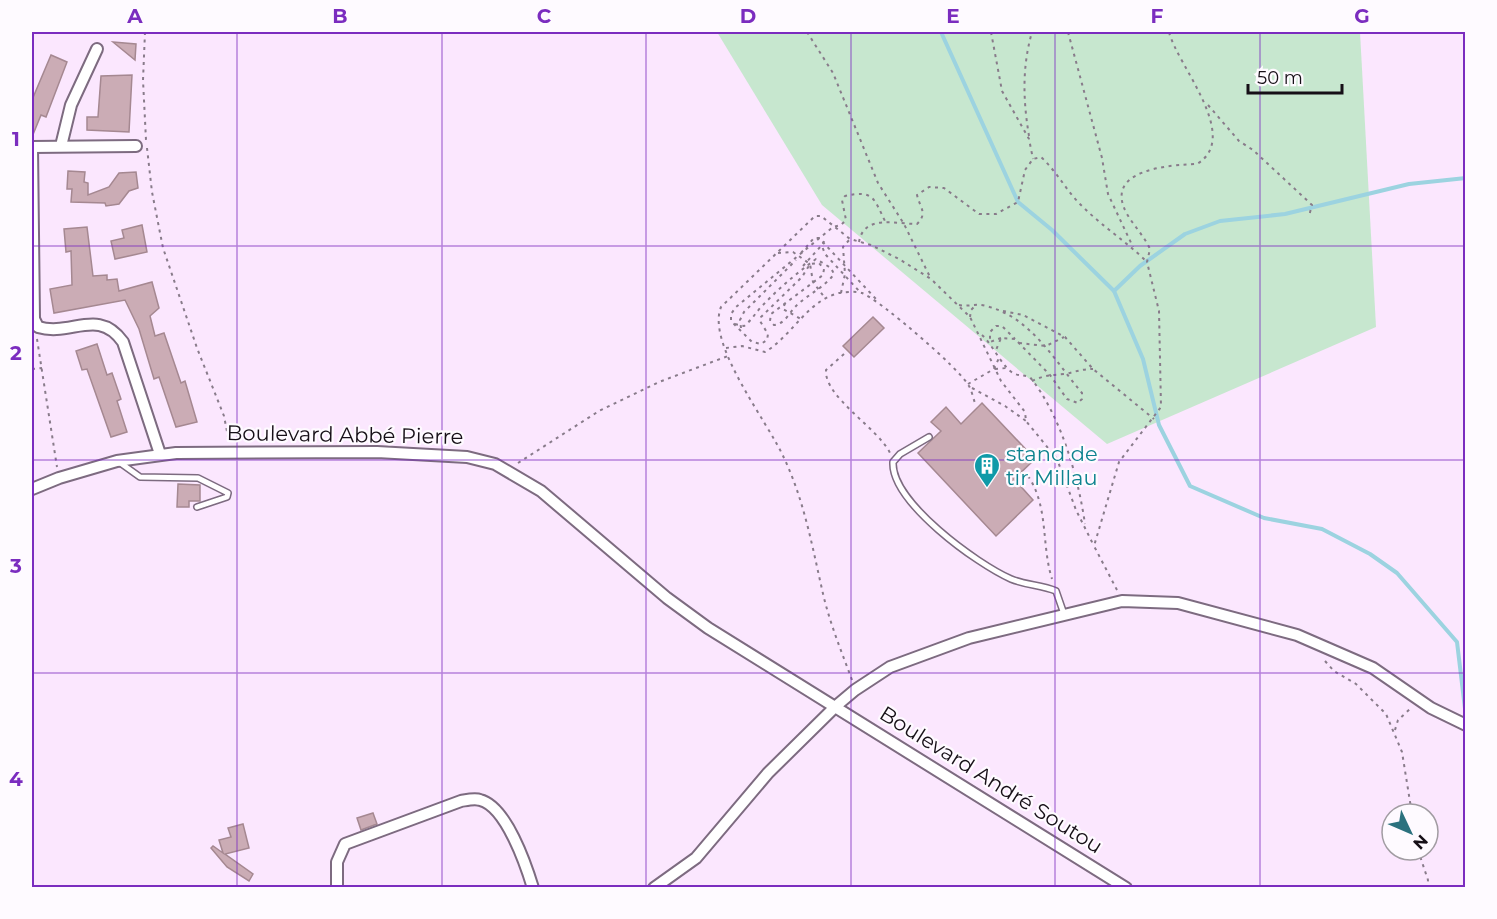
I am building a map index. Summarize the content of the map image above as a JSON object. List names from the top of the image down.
{
  "streets": {
    "street": ["Boulevard Abbé Pierre", "Boulevard André Soutou"]
  },
  "crossings": [
    ["Boulevard Abbé Pierre", "Boulevard André Soutou"]
  ],
  "places": {
    "building": ["stand de tir Millau"]
  },
  "scale_bar": "50 m",
  "north": "bottom right",
  "grid": {
    "columns": [
      "A",
      "B",
      "C",
      "D",
      "E",
      "F",
      "G"
    ],
    "rows": [
      "1",
      "2",
      "3",
      "4"
    ]
  }
}
